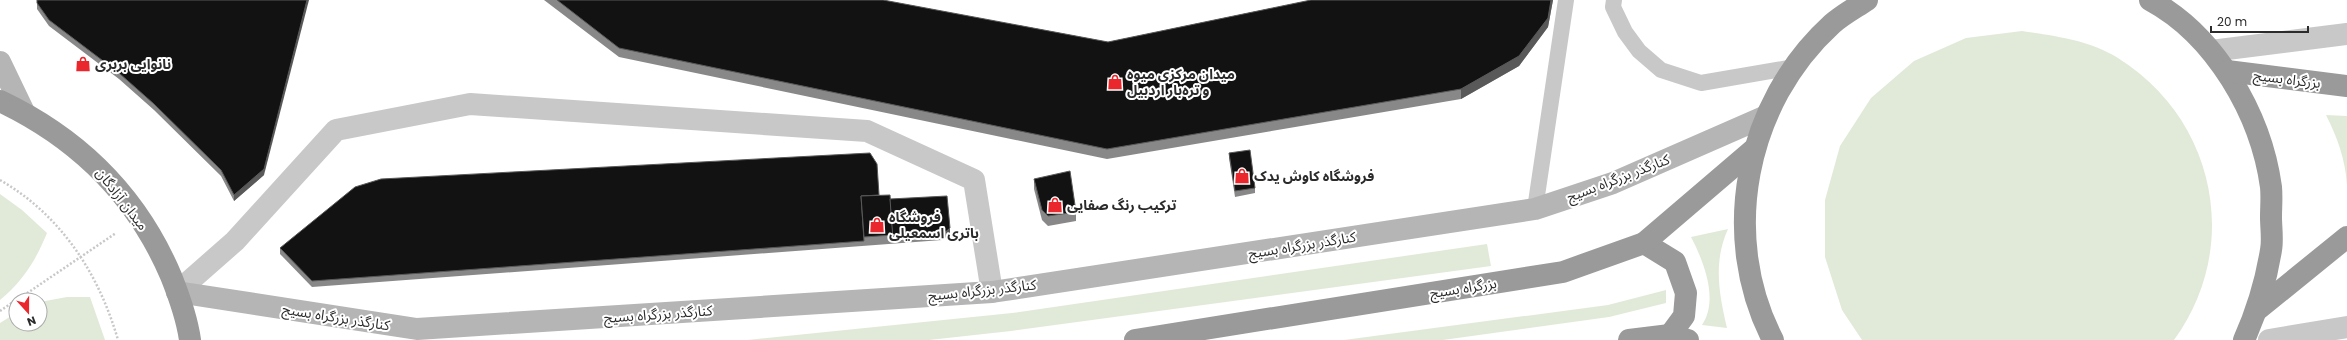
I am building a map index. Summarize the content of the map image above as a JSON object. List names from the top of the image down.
{
  "streets": {
    "highway": ["بزرگراه بسیج", "میدان آزادگان"],
    "main road": ["کنارگذر بزرگراه بسیج"]
  },
  "crossings": [
    ["کنارگذر بزرگراه بسیج", "میدان آزادگان"]
  ],
  "places": {
    "shop": [
      "نانوایی بربری",
      "میدان مرکزی میوه و تره‌بار اردبیل",
      "فروشگاه کاوش یدک",
      "ترکیب رنگ صفایی",
      "فروشگاه باتری اسمعیلی"
    ]
  },
  "scale_bar": "20 m",
  "north": "bottom"
}
